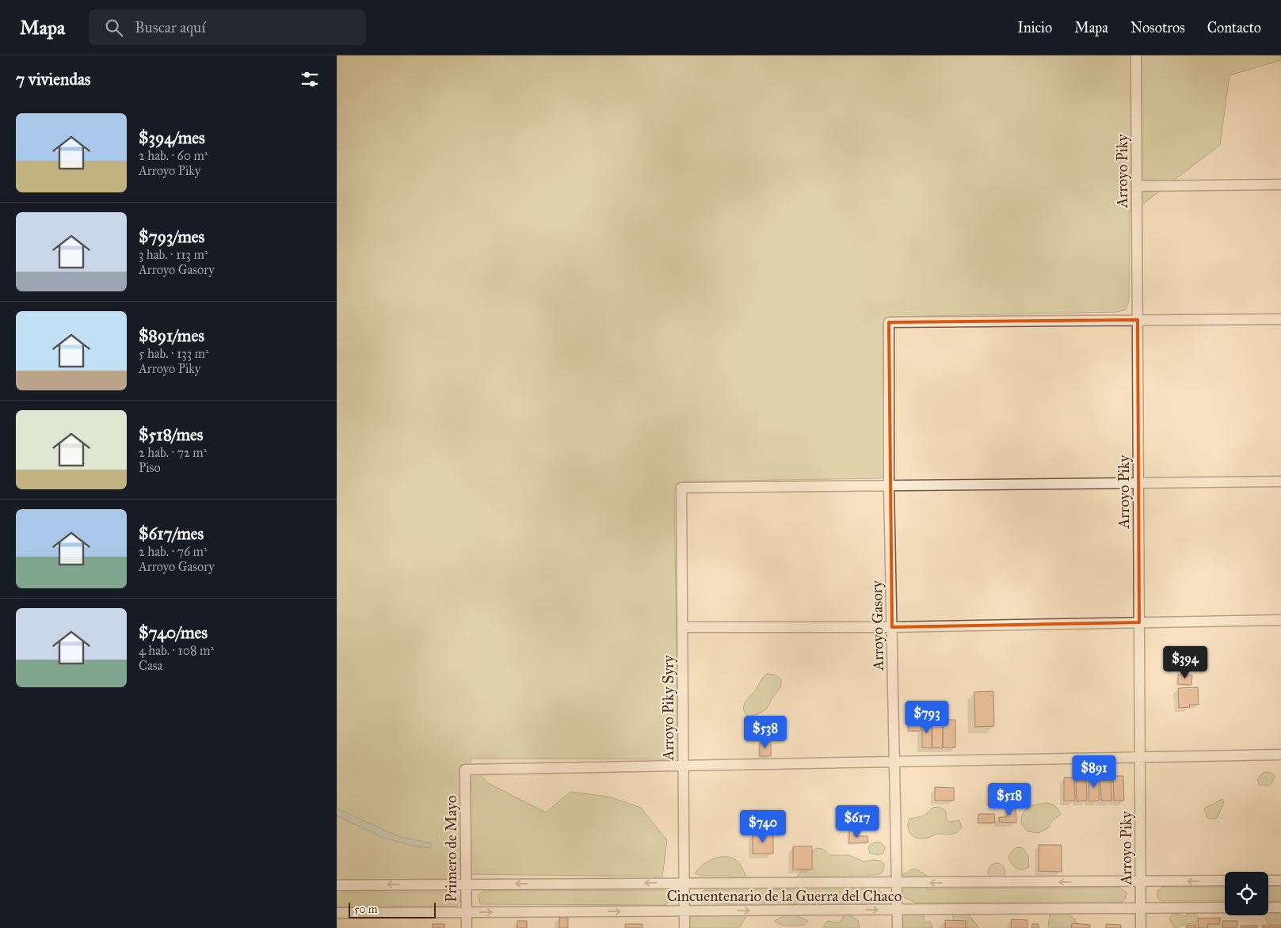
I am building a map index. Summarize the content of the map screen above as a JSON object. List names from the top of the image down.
{
  "streets": {
    "street": [
      "Arroyo Piky",
      "Arroyo Gasory",
      "Arroyo Piky Syry",
      "Primero de Mayo",
      "Cincuentenario de la Guerra del Chaco"
    ]
  },
  "crossings": [
    ["Arroyo Piky", "Arroyo Gasory"],
    ["Arroyo Piky", "Cincuentenario de la Guerra del Chaco"],
    ["Arroyo Gasory", "Arroyo Piky Syry"],
    ["Arroyo Gasory", "Cincuentenario de la Guerra del Chaco"],
    ["Arroyo Piky Syry", "Primero de Mayo"],
    ["Arroyo Piky Syry", "Cincuentenario de la Guerra del Chaco"],
    ["Primero de Mayo", "Cincuentenario de la Guerra del Chaco"]
  ],
  "scale_bar": "50 m",
  "page": {
    "header": "Mapa",
    "search": "Buscar aquí",
    "nav": [
      "Inicio",
      "Mapa",
      "Nosotros",
      "Contacto"
    ],
    "heading": "7 viviendas",
    "list": [
      {
        "name": "$394/mes",
        "note": "2 hab. · 60 m² · Arroyo Piky"
      },
      {
        "name": "$793/mes",
        "note": "3 hab. · 113 m² · Arroyo Gasory"
      },
      {
        "name": "$891/mes",
        "note": "5 hab. · 133 m² · Arroyo Piky"
      },
      {
        "name": "$518/mes",
        "note": "2 hab. · 72 m² · Piso"
      },
      {
        "name": "$617/mes",
        "note": "2 hab. · 76 m² · Arroyo Gasory"
      },
      {
        "name": "$740/mes",
        "note": "4 hab. · 108 m² · Casa"
      }
    ],
    "price": [
      "$394",
      "$793",
      "$538",
      "$891",
      "$518",
      "$617",
      "$740"
    ],
    "scale": "50 m"
  }
}
